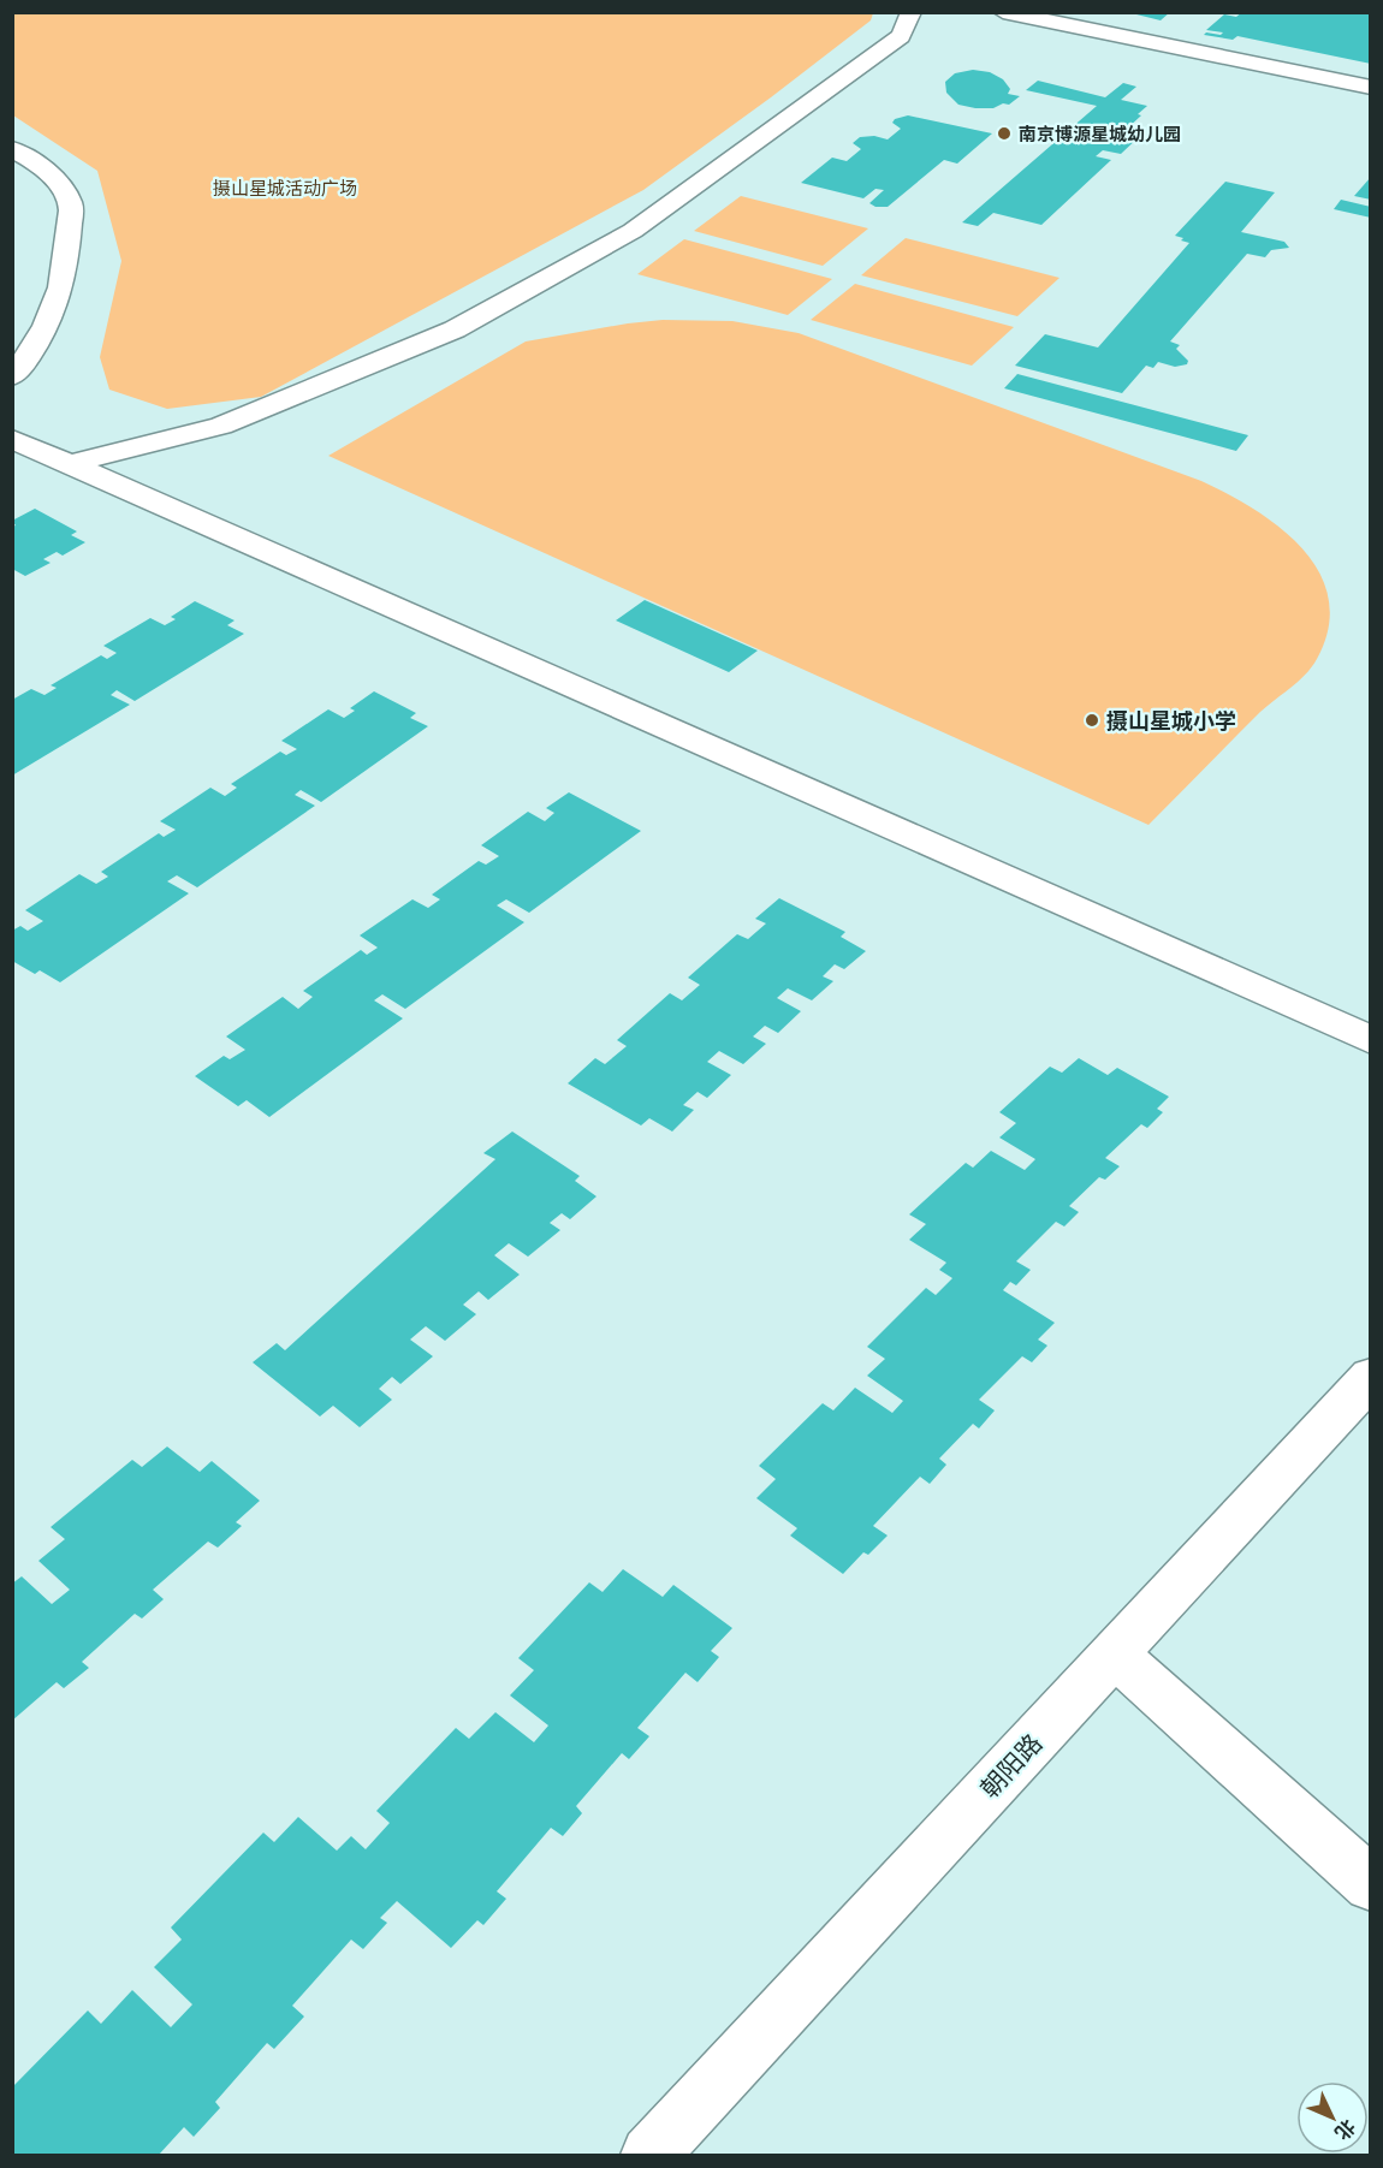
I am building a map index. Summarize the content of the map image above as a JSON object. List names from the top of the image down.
{
  "streets": {
    "street": ["朝阳路"]
  },
  "parks": ["摄山星城活动广场"],
  "places": ["南京博源星城幼儿园", "摄山星城小学"],
  "north": "bottom right"
}
